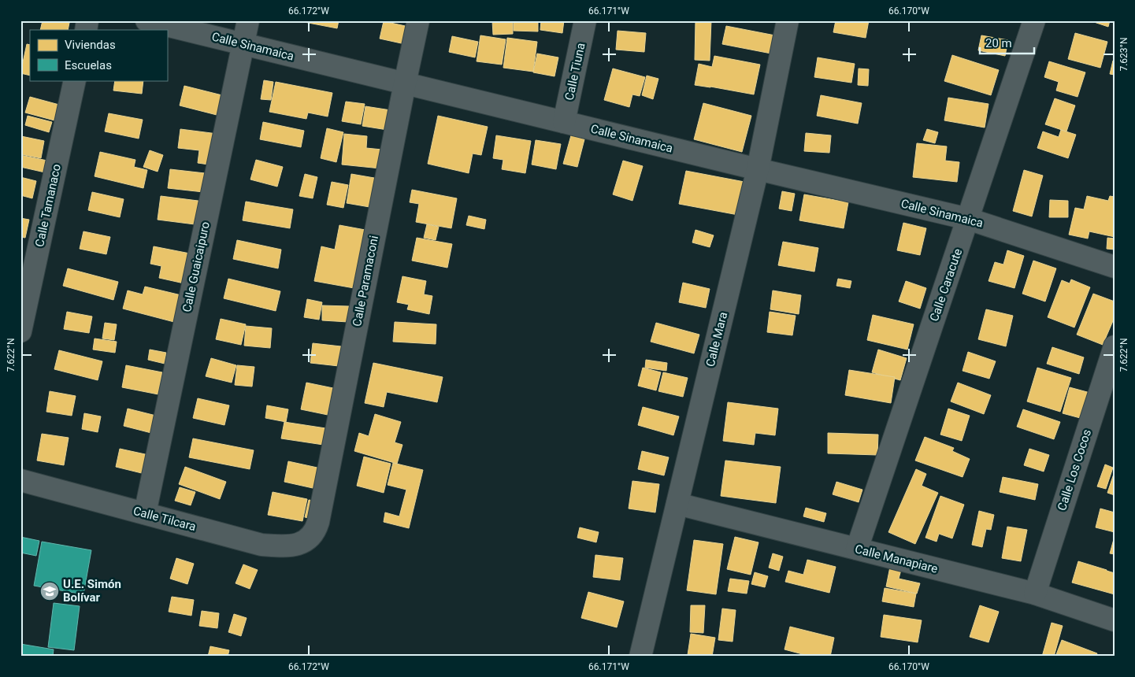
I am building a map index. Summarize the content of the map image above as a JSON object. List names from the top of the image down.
{
  "streets": {
    "street": [
      "Calle Sinamaica",
      "Calle Tiuna",
      "Calle Tamanaco",
      "Calle Guaicaipuro",
      "Calle Paramaconi",
      "Calle Caracute",
      "Calle Mara",
      "Calle Los Cocos",
      "Calle Tilcara",
      "Calle Manapiare"
    ]
  },
  "crossings": [
    ["Calle Sinamaica", "Calle Tiuna"],
    ["Calle Sinamaica", "Calle Guaicaipuro"],
    ["Calle Sinamaica", "Calle Paramaconi"],
    ["Calle Sinamaica", "Calle Caracute"],
    ["Calle Sinamaica", "Calle Mara"],
    ["Calle Guaicaipuro", "Calle Tilcara"],
    ["Calle Paramaconi", "Calle Tilcara"],
    ["Calle Caracute", "Calle Manapiare"],
    ["Calle Mara", "Calle Manapiare"],
    ["Calle Los Cocos", "Calle Manapiare"]
  ],
  "places": {
    "school or university": ["U.E. Simón Bolívar"]
  },
  "legend": ["Viviendas", "Escuelas"],
  "scale_bar": "20 m",
  "coordinates": [
    "66.172°W",
    "66.171°W",
    "66.170°W",
    "7.623°N",
    "7.622°N"
  ]
}
